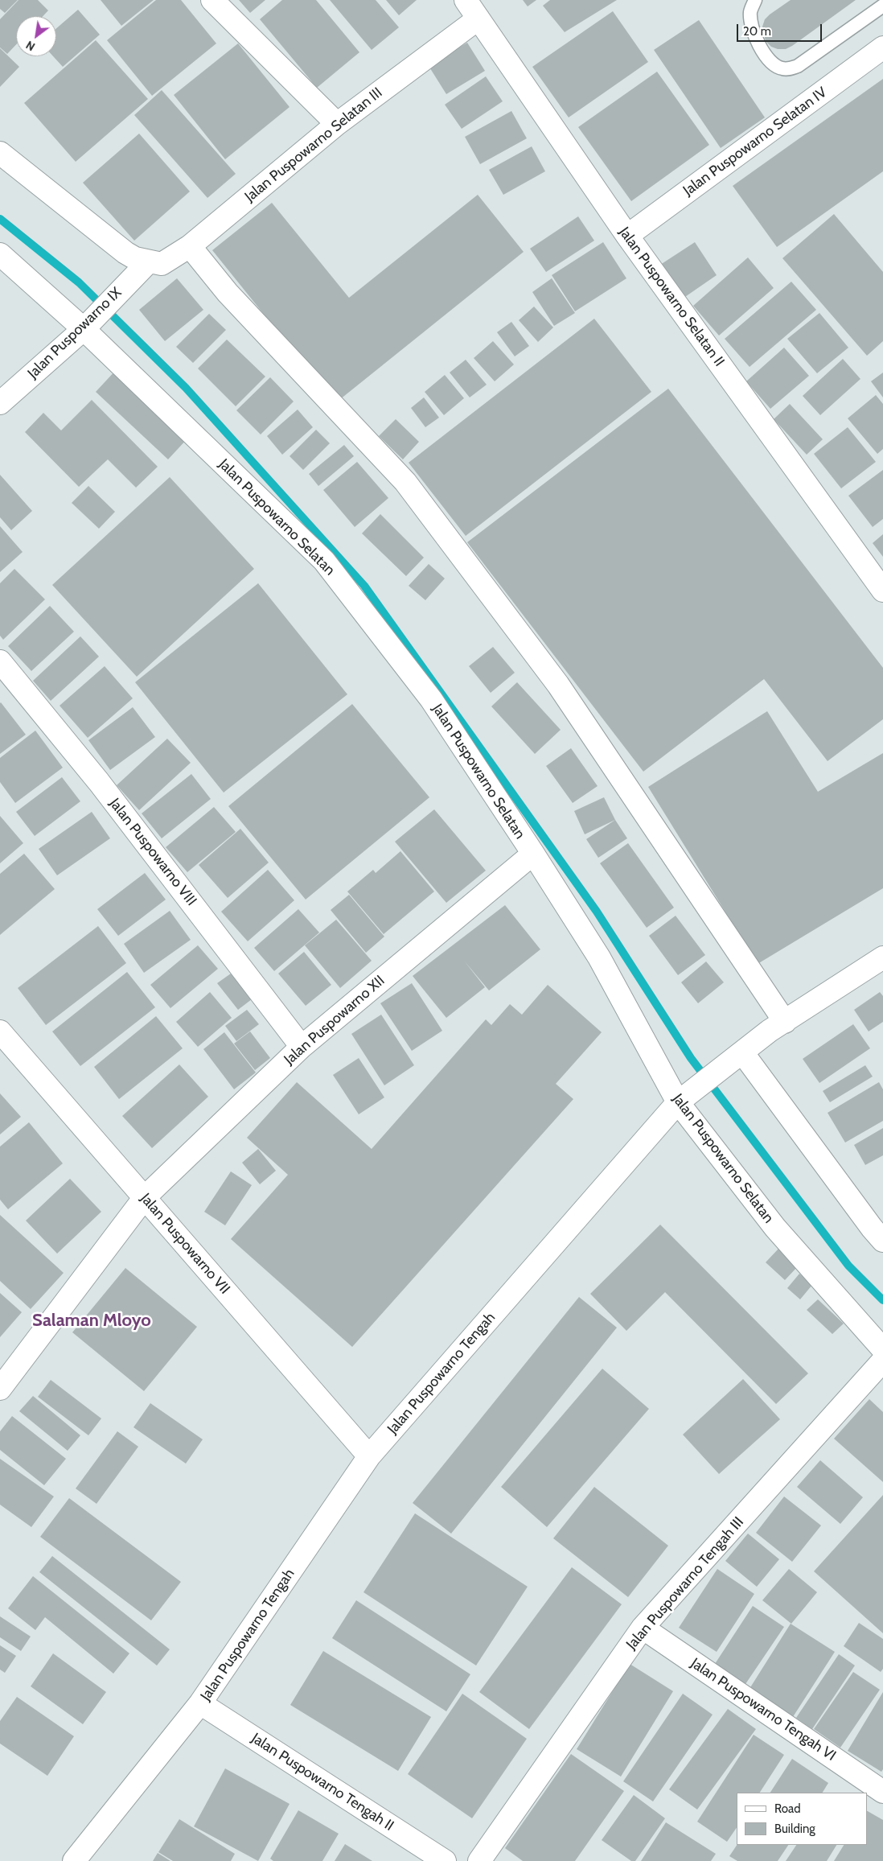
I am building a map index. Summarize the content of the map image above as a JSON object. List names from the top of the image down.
{
  "streets": {
    "street": [
      "Jalan Puspowarno Selatan IV",
      "Jalan Puspowarno Selatan III",
      "Jalan Puspowarno Selatan II",
      "Jalan Puspowarno IX",
      "Jalan Puspowarno Selatan",
      "Jalan Puspowarno VIII",
      "Jalan Puspowarno XII",
      "Jalan Puspowarno VII",
      "Jalan Puspowarno Tengah",
      "Jalan Puspowarno Tengah III",
      "Jalan Puspowarno Tengah VI",
      "Jalan Puspowarno Tengah II"
    ]
  },
  "crossings": [
    ["Jalan Puspowarno Selatan IV", "Jalan Puspowarno Selatan II"],
    ["Jalan Puspowarno Selatan III", "Jalan Puspowarno Selatan II"],
    ["Jalan Puspowarno Selatan III", "Jalan Puspowarno IX"],
    ["Jalan Puspowarno IX", "Jalan Puspowarno Selatan"],
    ["Jalan Puspowarno Selatan", "Jalan Puspowarno XII"],
    ["Jalan Puspowarno Selatan", "Jalan Puspowarno Tengah"],
    ["Jalan Puspowarno VIII", "Jalan Puspowarno XII"],
    ["Jalan Puspowarno XII", "Jalan Puspowarno VII"],
    ["Jalan Puspowarno VII", "Jalan Puspowarno Tengah"],
    ["Jalan Puspowarno Tengah", "Jalan Puspowarno Tengah II"],
    ["Jalan Puspowarno Tengah III", "Jalan Puspowarno Tengah VI"]
  ],
  "districts": ["Salaman Mloyo"],
  "legend": ["Road", "Building"],
  "scale_bar": "20 m",
  "north": "bottom left"
}
